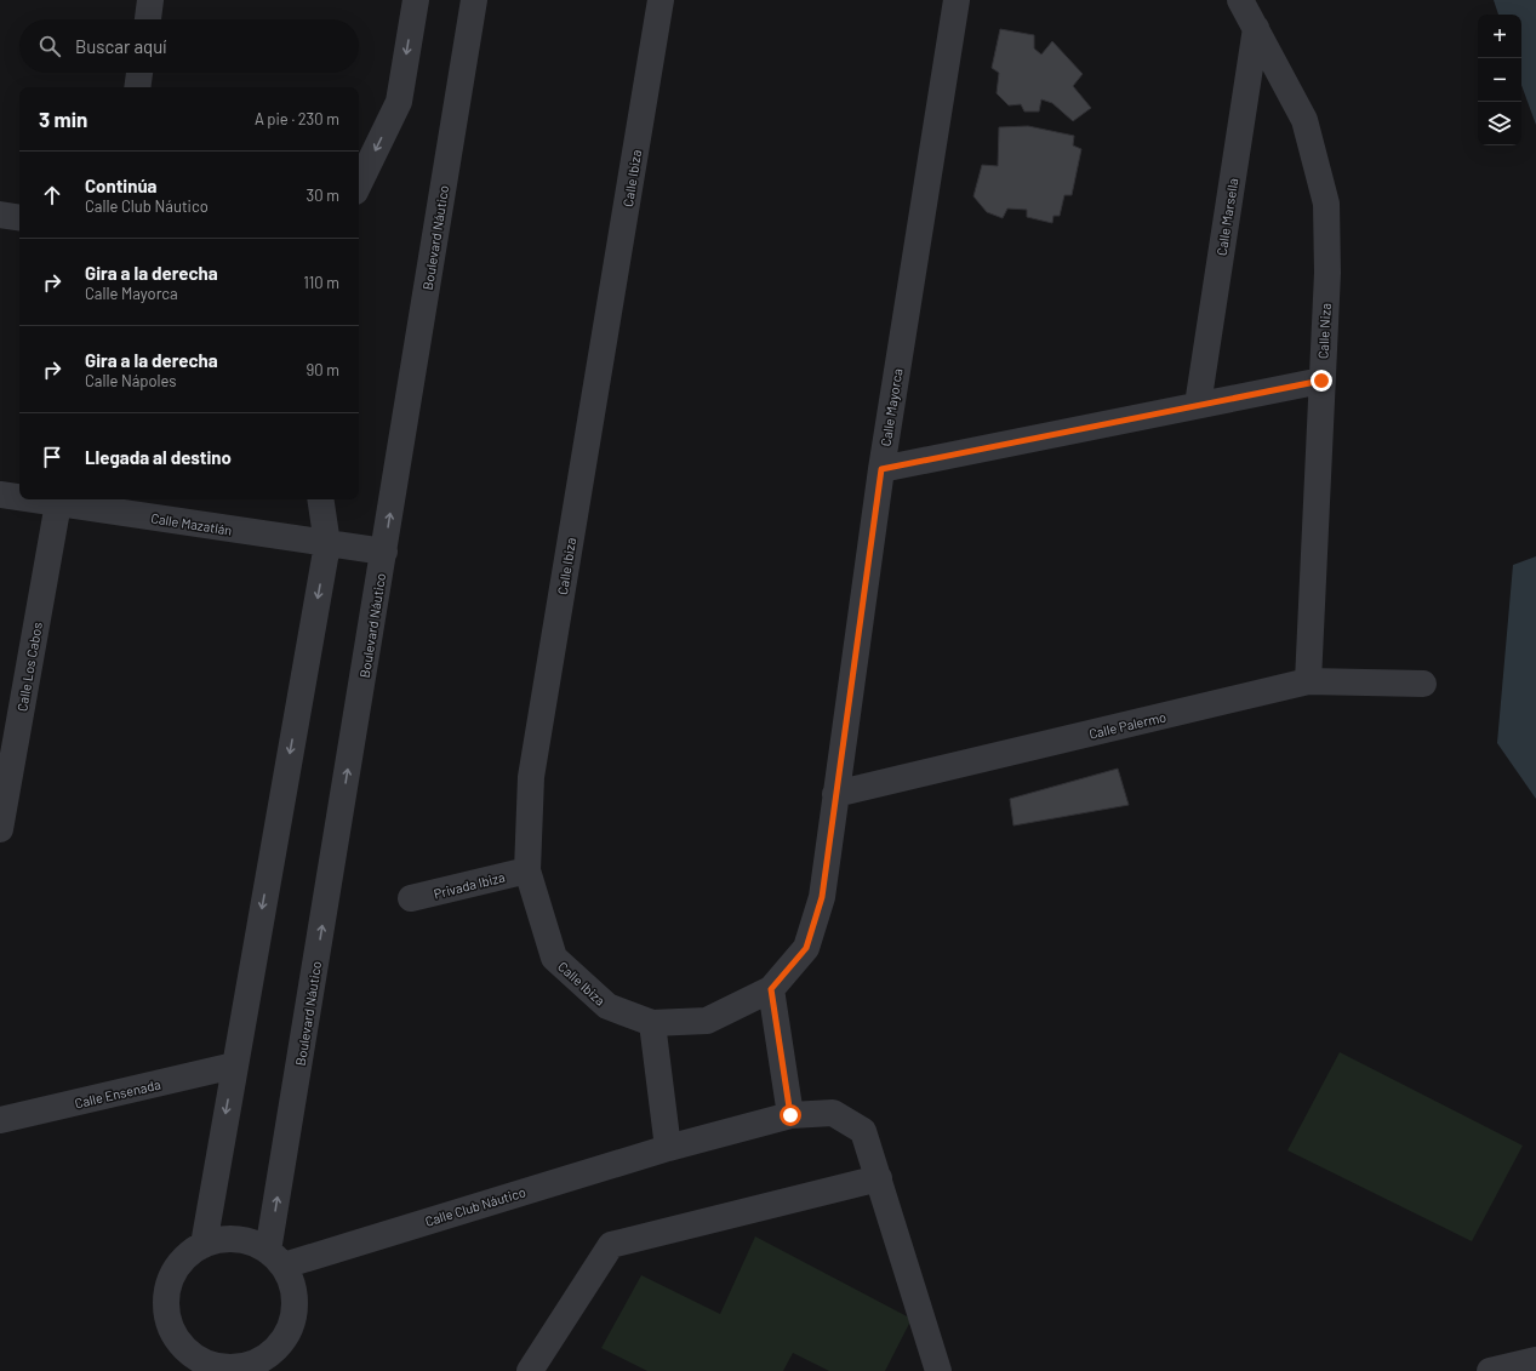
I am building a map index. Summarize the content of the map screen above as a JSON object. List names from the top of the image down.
{
  "streets": {
    "street": [
      "Calle Ibiza",
      "Calle Marsella",
      "Boulevard Náutico",
      "Calle Niza",
      "Calle Mayorca",
      "Calle Mazatlán",
      "Calle Los Cabos",
      "Calle Palermo",
      "Privada Ibiza",
      "Calle Ensenada",
      "Calle Club Náutico"
    ]
  },
  "crossings": [
    ["Calle Ibiza", "Calle Mayorca"],
    ["Calle Ibiza", "Privada Ibiza"],
    ["Calle Marsella", "Calle Niza"],
    ["Boulevard Náutico", "Calle Mazatlán"],
    ["Boulevard Náutico", "Calle Club Náutico"],
    ["Calle Niza", "Calle Palermo"],
    ["Calle Mayorca", "Calle Palermo"],
    ["Calle Mazatlán", "Calle Los Cabos"]
  ],
  "page": {
    "map_buttons": ["+", "−"],
    "search": "Buscar aquí",
    "heading": ["3 min", "A pie · 230 m"],
    "list": [
      ["Continúa", "Calle Club Náutico", "30 m"],
      ["Gira a la derecha", "Calle Mayorca", "110 m"],
      ["Gira a la derecha", "Calle Nápoles", "90 m"],
      "Llegada al destino"
    ]
  }
}
